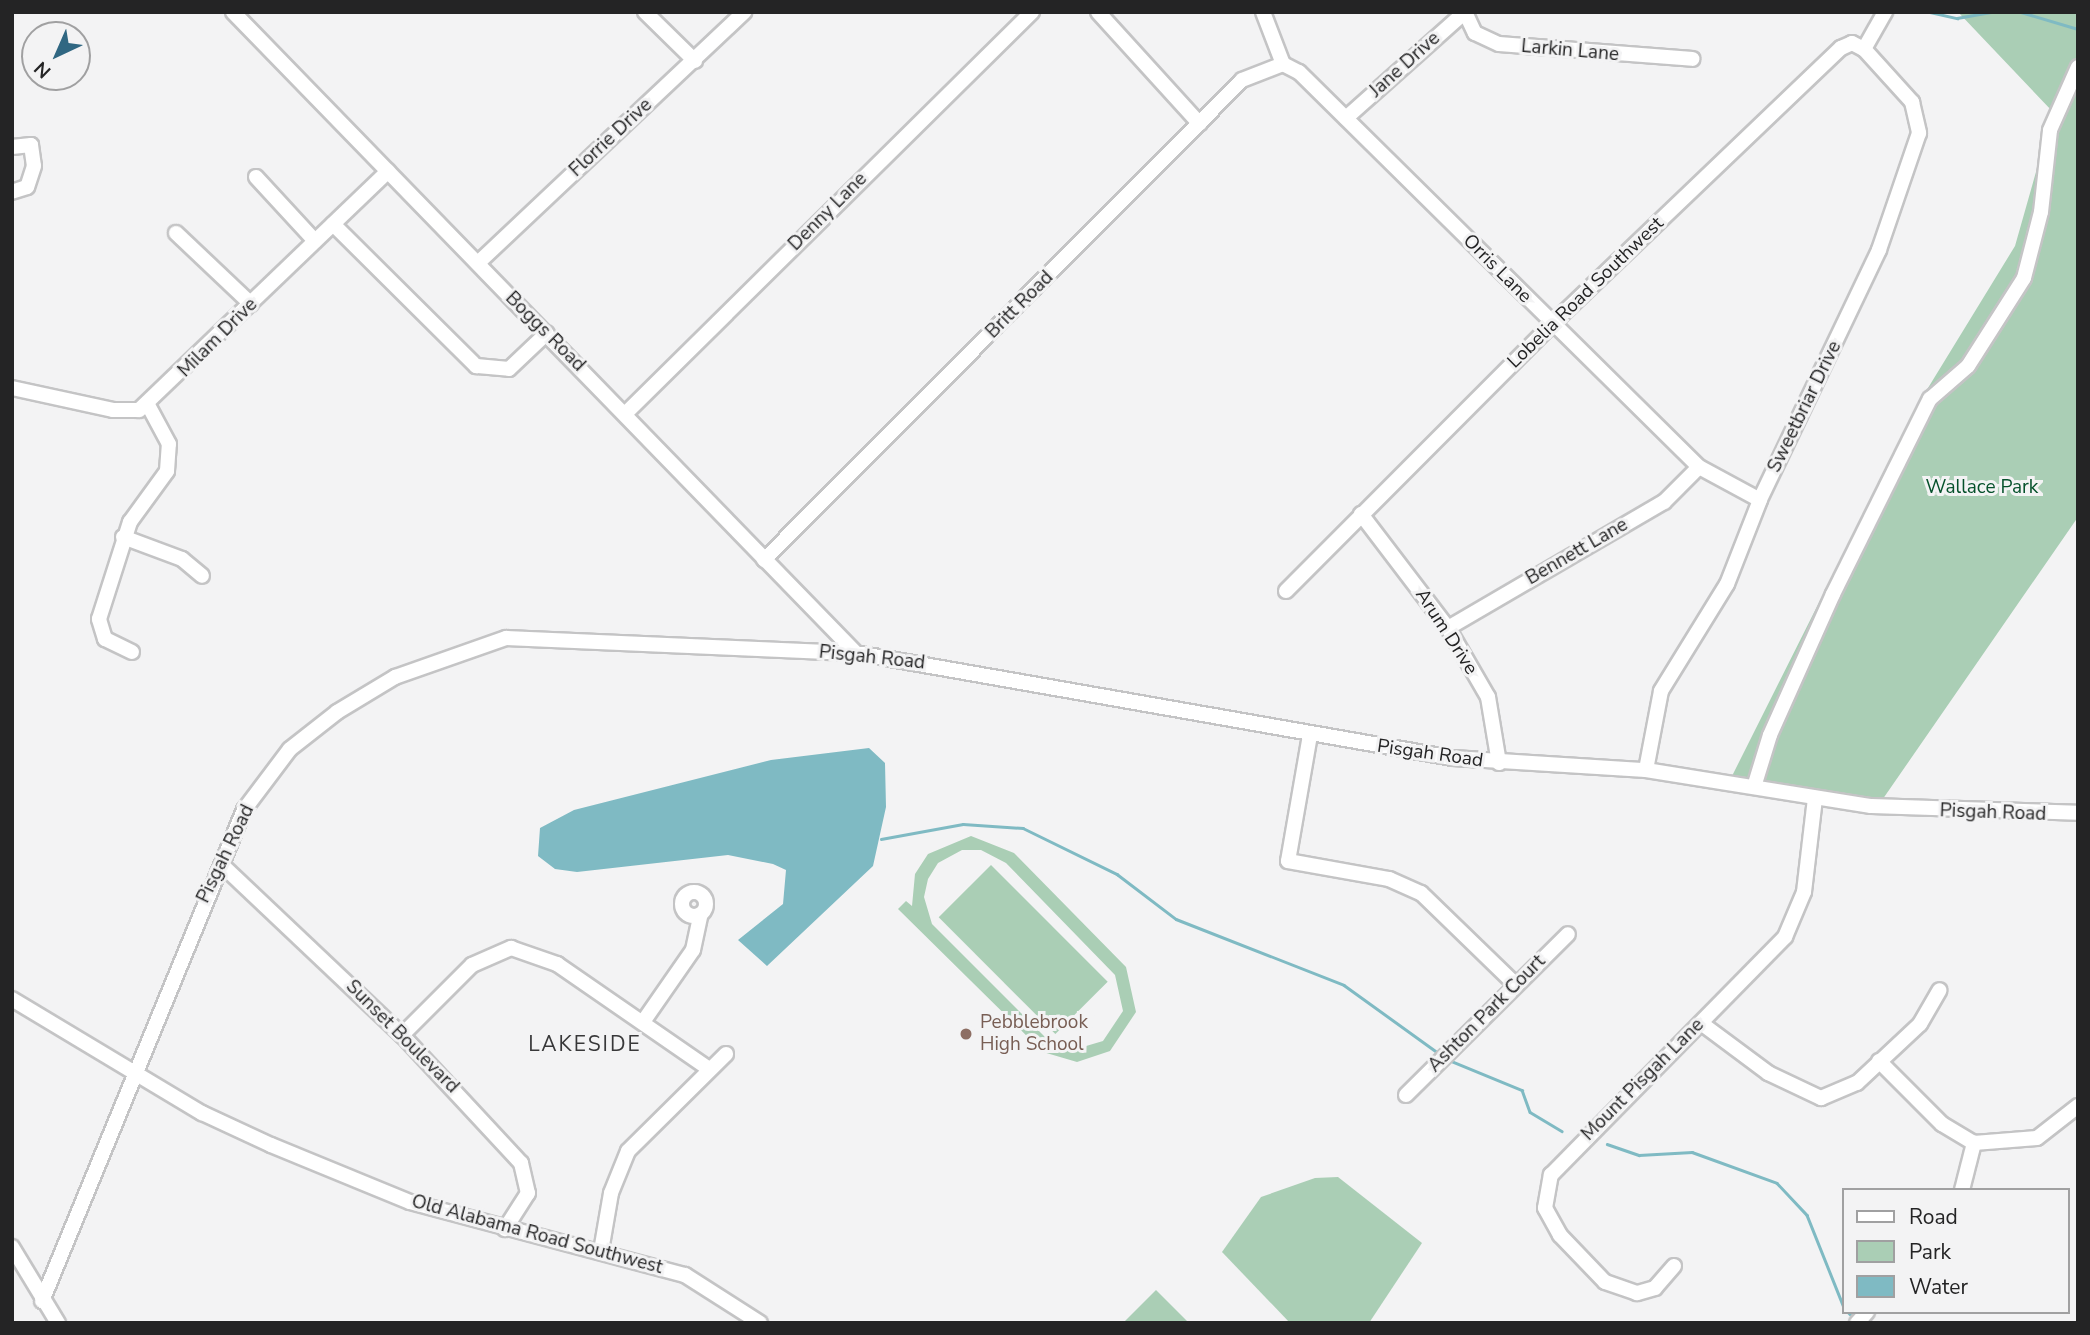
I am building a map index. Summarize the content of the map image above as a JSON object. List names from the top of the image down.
{
  "streets": {
    "street": [
      "Larkin Lane",
      "Jane Drive",
      "Florrie Drive",
      "Denny Lane",
      "Orris Lane",
      "Lobelia Road Southwest",
      "Britt Road",
      "Boggs Road",
      "Milam Drive",
      "Sweetbriar Drive",
      "Bennett Lane",
      "Arum Drive",
      "Pisgah Road",
      "Ashton Park Court",
      "Sunset Boulevard",
      "Mount Pisgah Lane",
      "Old Alabama Road Southwest"
    ]
  },
  "crossings": [
    ["Larkin Lane", "Jane Drive"],
    ["Jane Drive", "Orris Lane"],
    ["Florrie Drive", "Boggs Road"],
    ["Denny Lane", "Boggs Road"],
    ["Orris Lane", "Lobelia Road Southwest"],
    ["Orris Lane", "Britt Road"],
    ["Orris Lane", "Sweetbriar Drive"],
    ["Orris Lane", "Bennett Lane"],
    ["Lobelia Road Southwest", "Sweetbriar Drive"],
    ["Lobelia Road Southwest", "Arum Drive"],
    ["Britt Road", "Boggs Road"],
    ["Boggs Road", "Milam Drive"],
    ["Boggs Road", "Pisgah Road"],
    ["Sweetbriar Drive", "Pisgah Road"],
    ["Bennett Lane", "Arum Drive"],
    ["Arum Drive", "Pisgah Road"],
    ["Pisgah Road", "Sunset Boulevard"],
    ["Pisgah Road", "Mount Pisgah Lane"],
    ["Pisgah Road", "Old Alabama Road Southwest"],
    ["Sunset Boulevard", "Old Alabama Road Southwest"]
  ],
  "districts": ["LAKESIDE"],
  "parks": ["Wallace Park"],
  "places": ["Pebblebrook High School"],
  "legend": ["Road", "Park", "Water"],
  "north": "bottom left"
}
